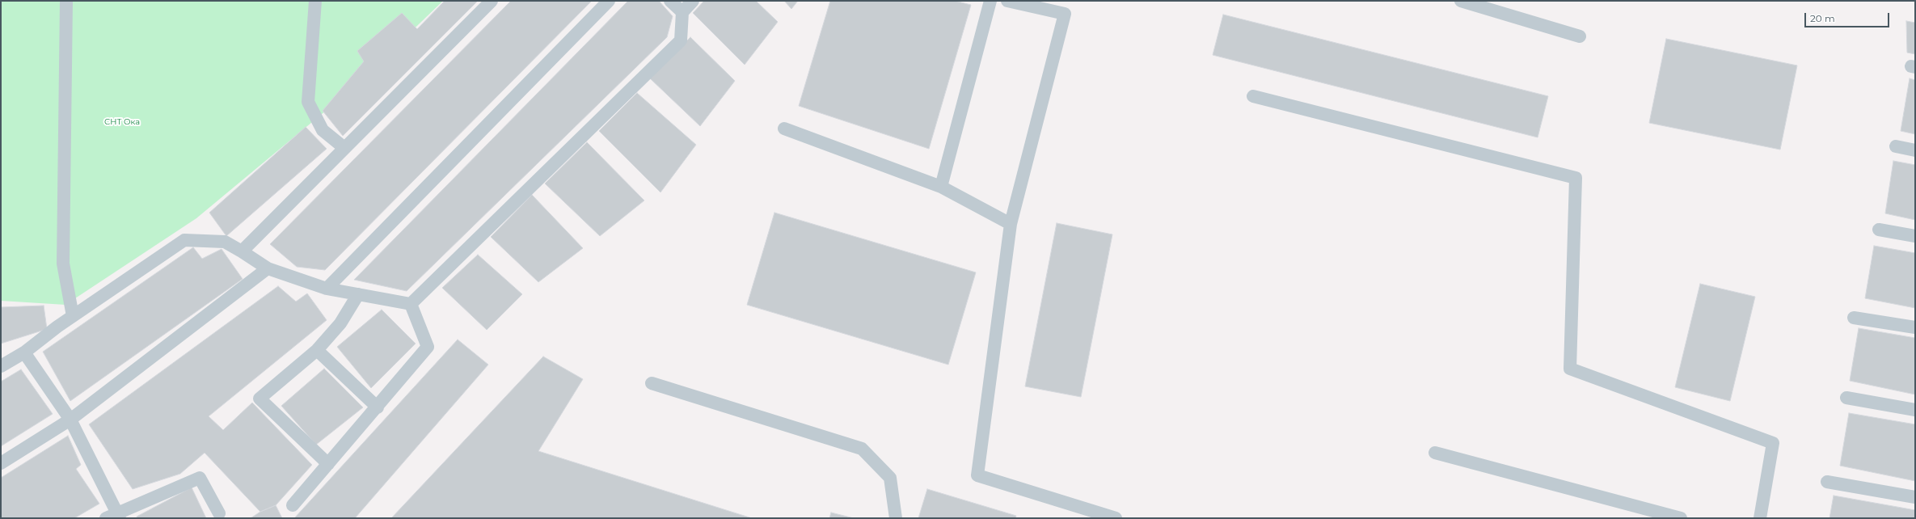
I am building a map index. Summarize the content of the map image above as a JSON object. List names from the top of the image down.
{
  "parks": ["СНТ Ока"],
  "scale_bar": "20 m"
}
